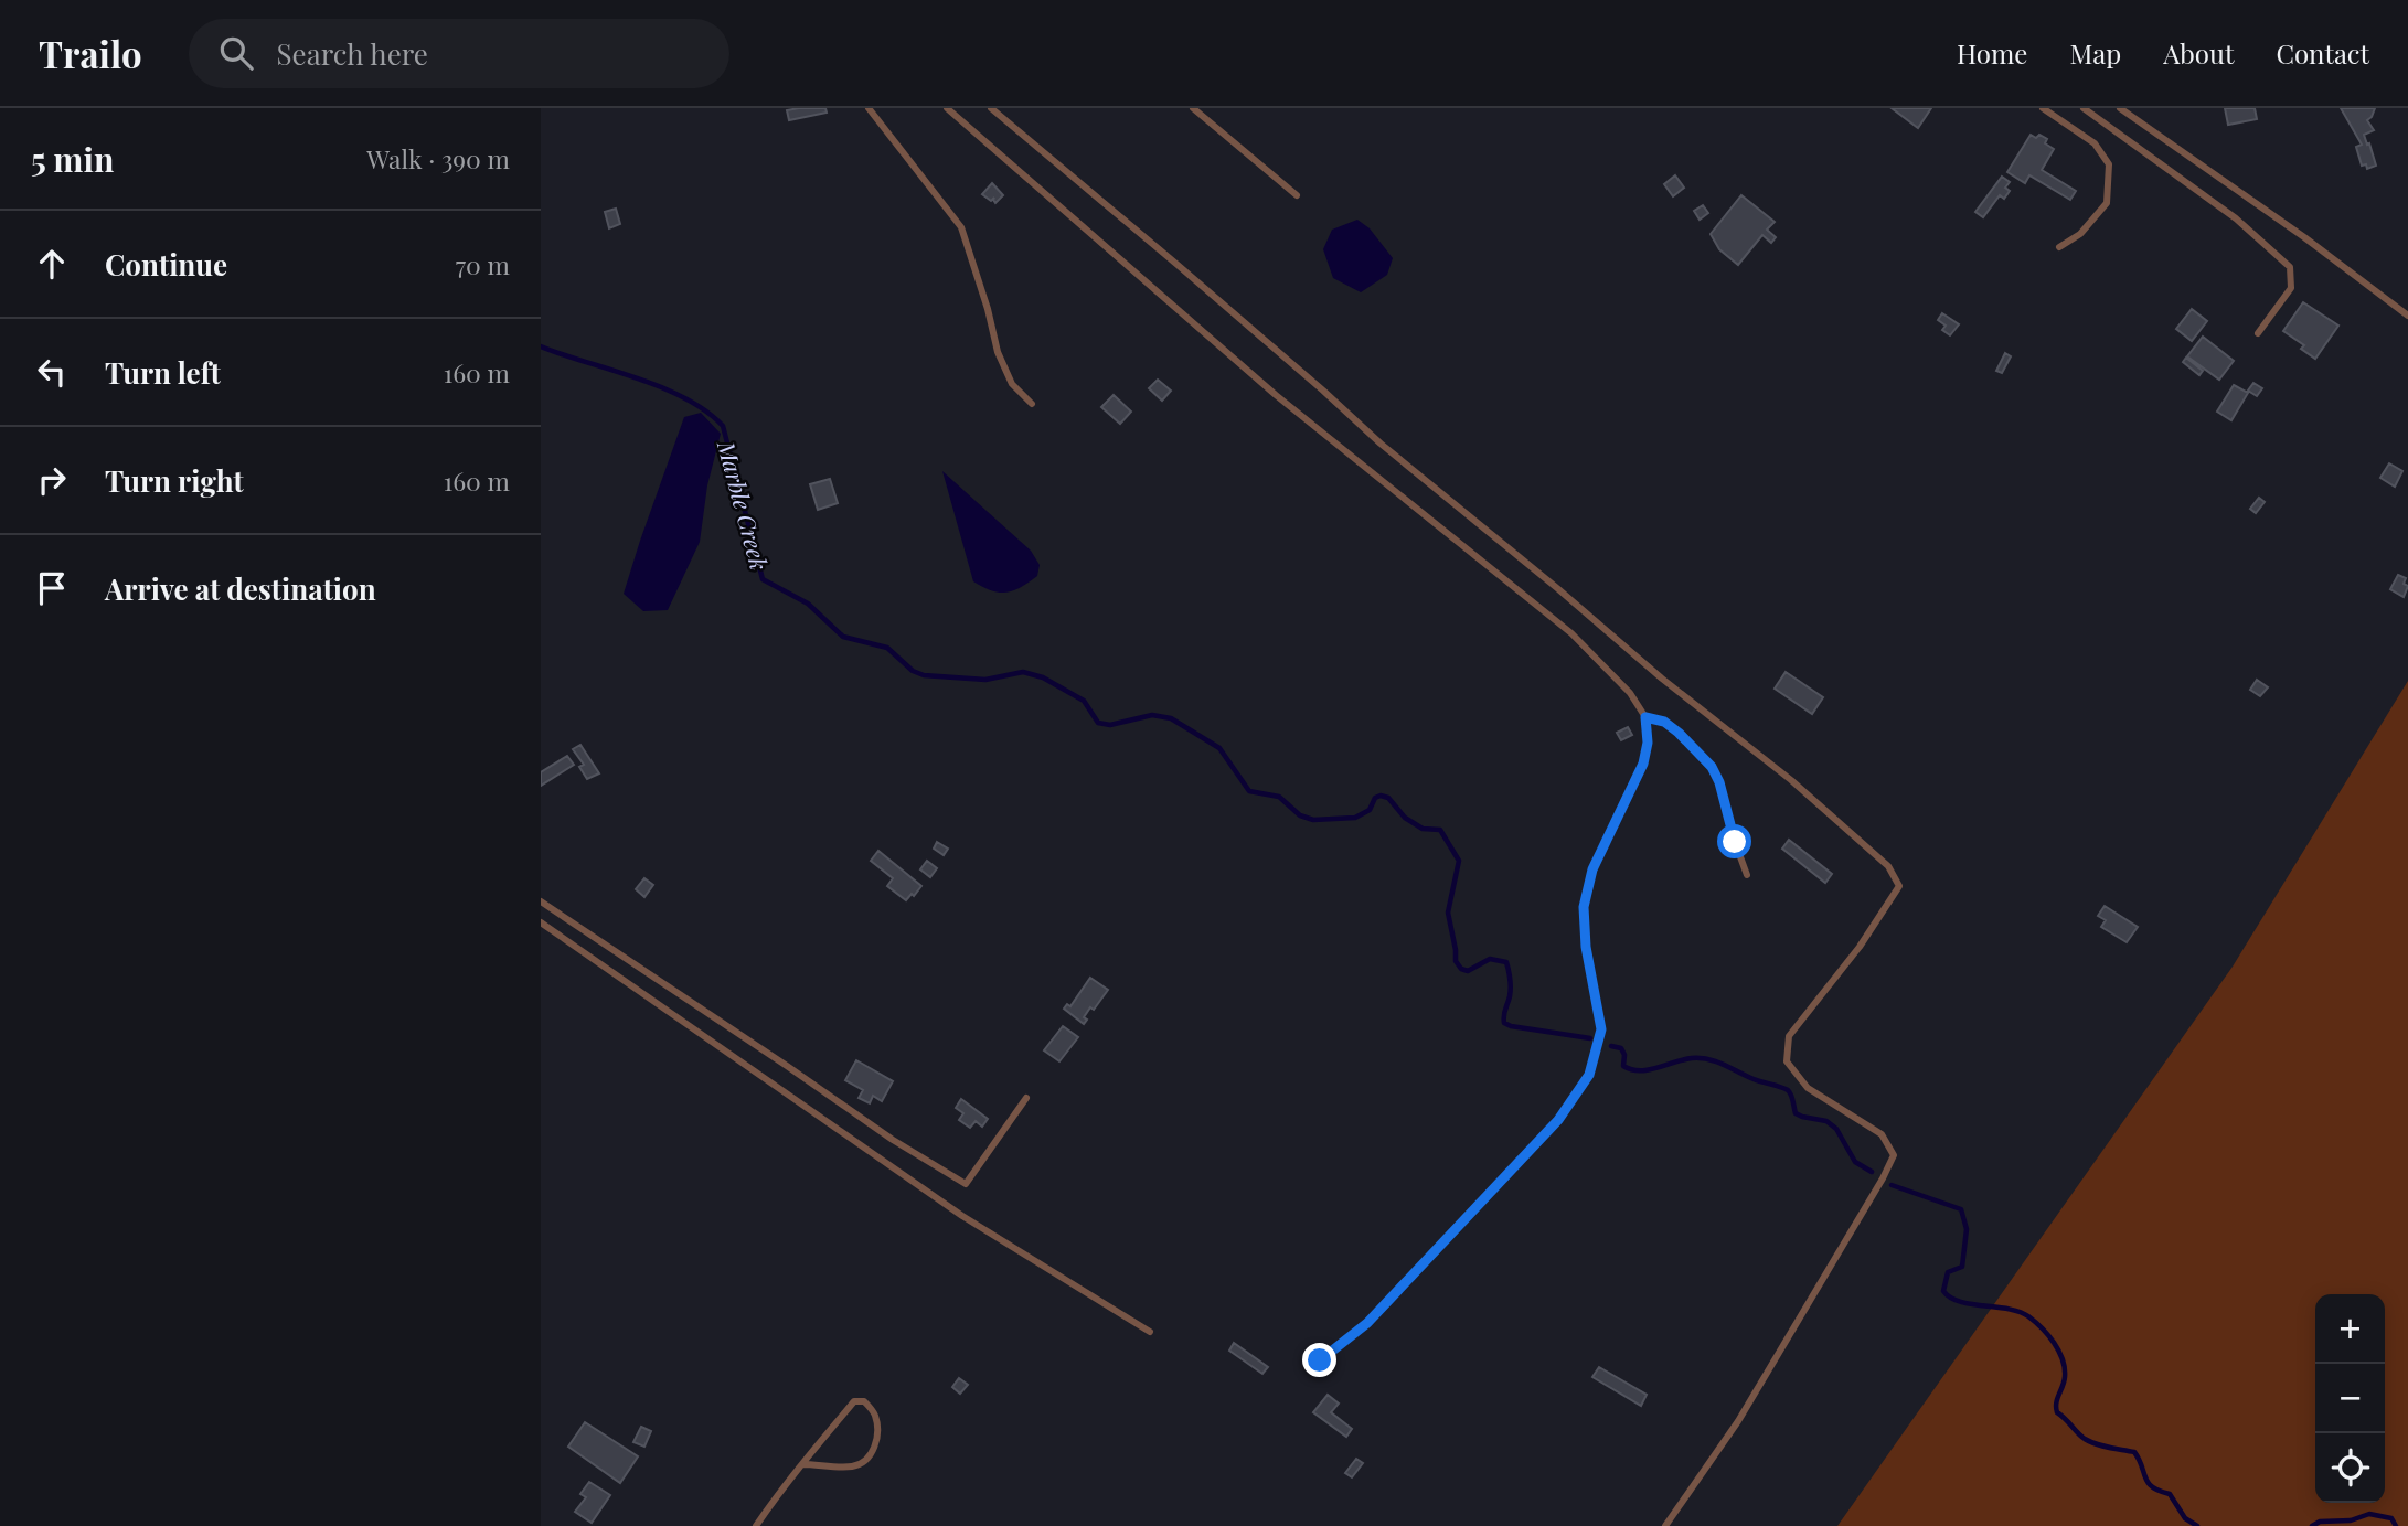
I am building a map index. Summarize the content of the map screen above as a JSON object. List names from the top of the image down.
{
  "water": ["Marble Creek"],
  "page": {
    "header": "Trailo",
    "search": "Search here",
    "nav": [
      "Home",
      "Map",
      "About",
      "Contact"
    ],
    "heading": ["5 min", "Walk · 390 m"],
    "list": [
      ["Continue", "70 m"],
      ["Turn left", "160 m"],
      ["Turn right", "160 m"],
      "Arrive at destination"
    ],
    "map_buttons": ["+", "−"]
  }
}
